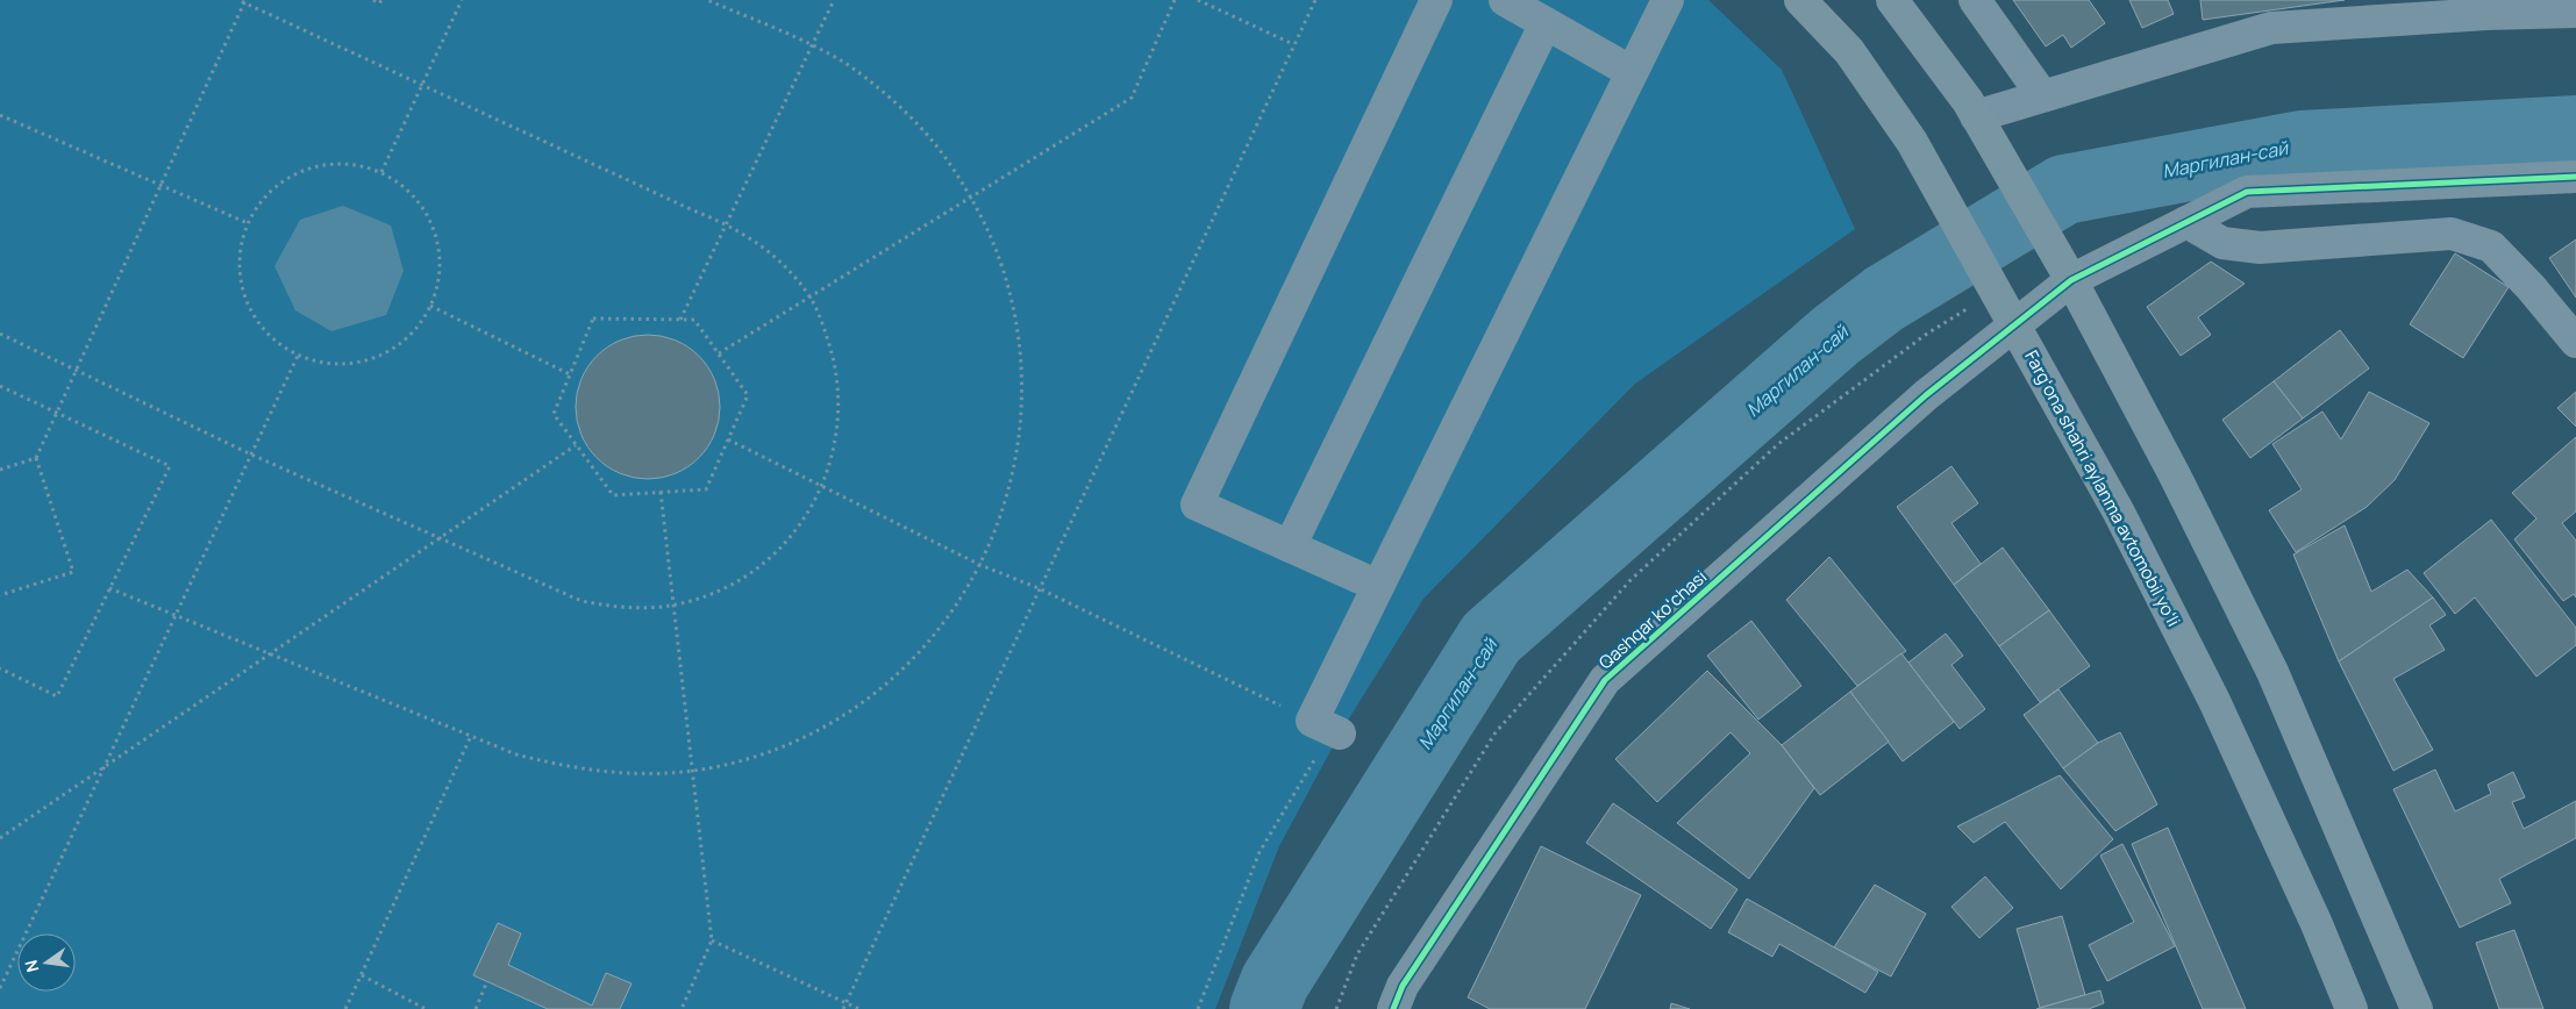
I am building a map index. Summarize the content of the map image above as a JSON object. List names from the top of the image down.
{
  "streets": {
    "highway": ["Fargʻona shahri aylanma avtomobil yoʻli"],
    "street": ["Qashqar koʻchasi"]
  },
  "crossings": [
    ["Fargʻona shahri aylanma avtomobil yoʻli", "Qashqar koʻchasi"]
  ],
  "water": ["Маргилан-сай"],
  "north": "left"
}
